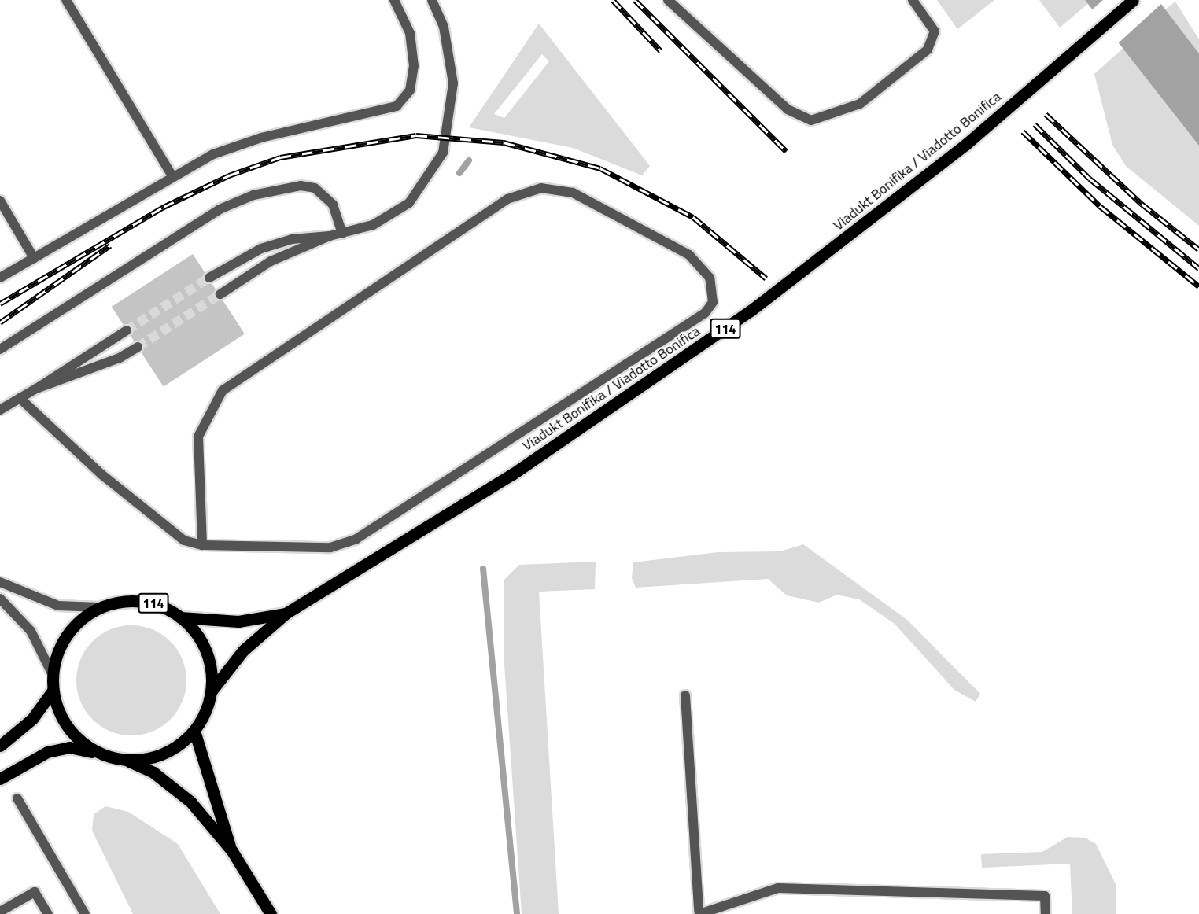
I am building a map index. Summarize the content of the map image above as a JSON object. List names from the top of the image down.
{
  "streets": {
    "main road": ["Viadukt Bonifika / Viadotto Bonifica", "114"]
  },
  "crossings": [
    ["Viadukt Bonifika / Viadotto Bonifica", "114"]
  ]
}
